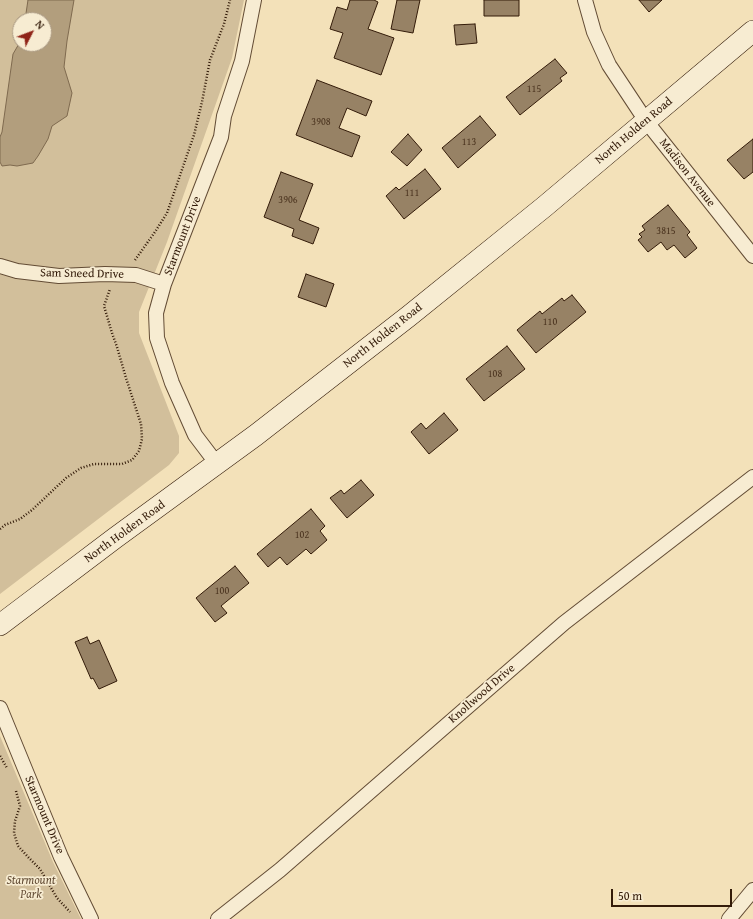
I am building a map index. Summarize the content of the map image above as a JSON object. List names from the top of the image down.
{
  "streets": {
    "main road": ["North Holden Road"],
    "street": [
      "Madison Avenue",
      "Starmount Drive",
      "Sam Sneed Drive",
      "Knollwood Drive"
    ]
  },
  "crossings": [
    ["North Holden Road", "Madison Avenue"],
    ["North Holden Road", "Starmount Drive"],
    ["Starmount Drive", "Sam Sneed Drive"]
  ],
  "parks": ["Starmount Park"],
  "house_numbers": [
    "115",
    "3908",
    "113",
    "111",
    "3906",
    "3815",
    "110",
    "108",
    "102",
    "100"
  ],
  "scale_bar": "50 m",
  "north": "top right"
}
